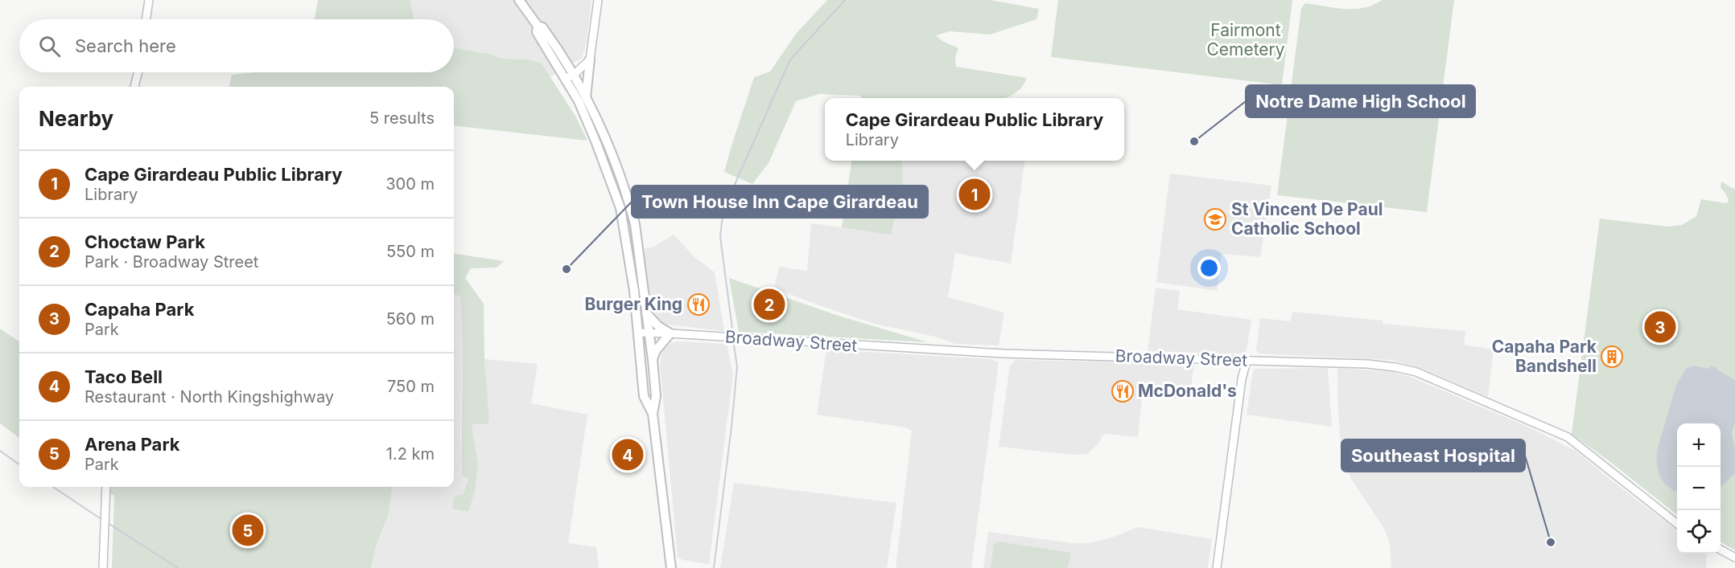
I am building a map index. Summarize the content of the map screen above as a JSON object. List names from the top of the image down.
{
  "streets": {
    "main road": ["Broadway Street"]
  },
  "parks": ["Fairmont Cemetery"],
  "places": {
    "other": ["Notre Dame High School", "Town House Inn Cape Girardeau", "Southeast Hospital"],
    "school or university": ["St Vincent De Paul Catholic School"],
    "restaurant": ["Burger King", "McDonald's"],
    "building": ["Capaha Park Bandshell"]
  },
  "page": {
    "search": "Search here",
    "heading": ["Nearby", "5 results"],
    "popup": ["Cape Girardeau Public Library", "Library"],
    "list": [
      {
        "mark": "1",
        "name": "Cape Girardeau Public Library",
        "note": "Library",
        "value": "300 m"
      },
      {
        "mark": "2",
        "name": "Choctaw Park",
        "note": "Park · Broadway Street",
        "value": "550 m"
      },
      {
        "mark": "3",
        "name": "Capaha Park",
        "note": "Park",
        "value": "560 m"
      },
      {
        "mark": "4",
        "name": "Taco Bell",
        "note": "Restaurant · North Kingshighway",
        "value": "750 m"
      },
      {
        "mark": "5",
        "name": "Arena Park",
        "note": "Park",
        "value": "1.2 km"
      }
    ],
    "pins": [
      "1",
      "2",
      "3",
      "4",
      "5"
    ],
    "map_buttons": ["+", "−"]
  }
}
